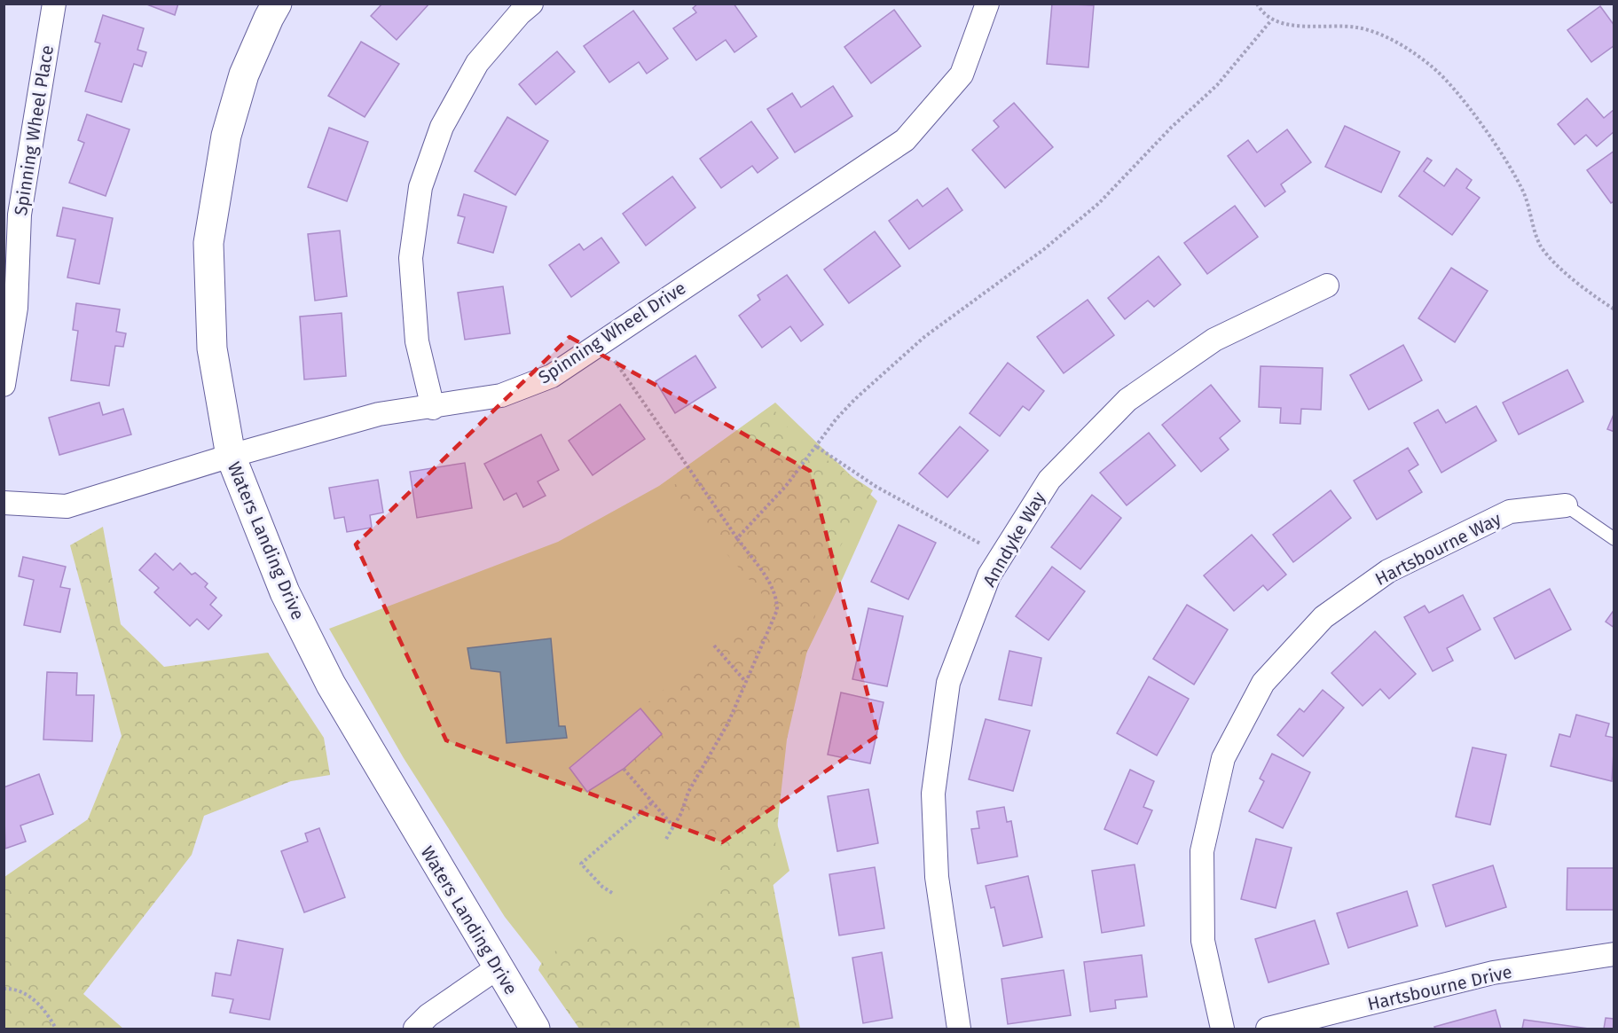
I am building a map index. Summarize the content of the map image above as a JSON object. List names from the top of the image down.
{
  "streets": {
    "street": [
      "Spinning Wheel Place",
      "Spinning Wheel Drive",
      "Anndyke Way",
      "Waters Landing Drive",
      "Hartsbourne Way",
      "Hartsbourne Drive"
    ]
  },
  "crossings": [
    ["Spinning Wheel Drive", "Waters Landing Drive"]
  ]
}
